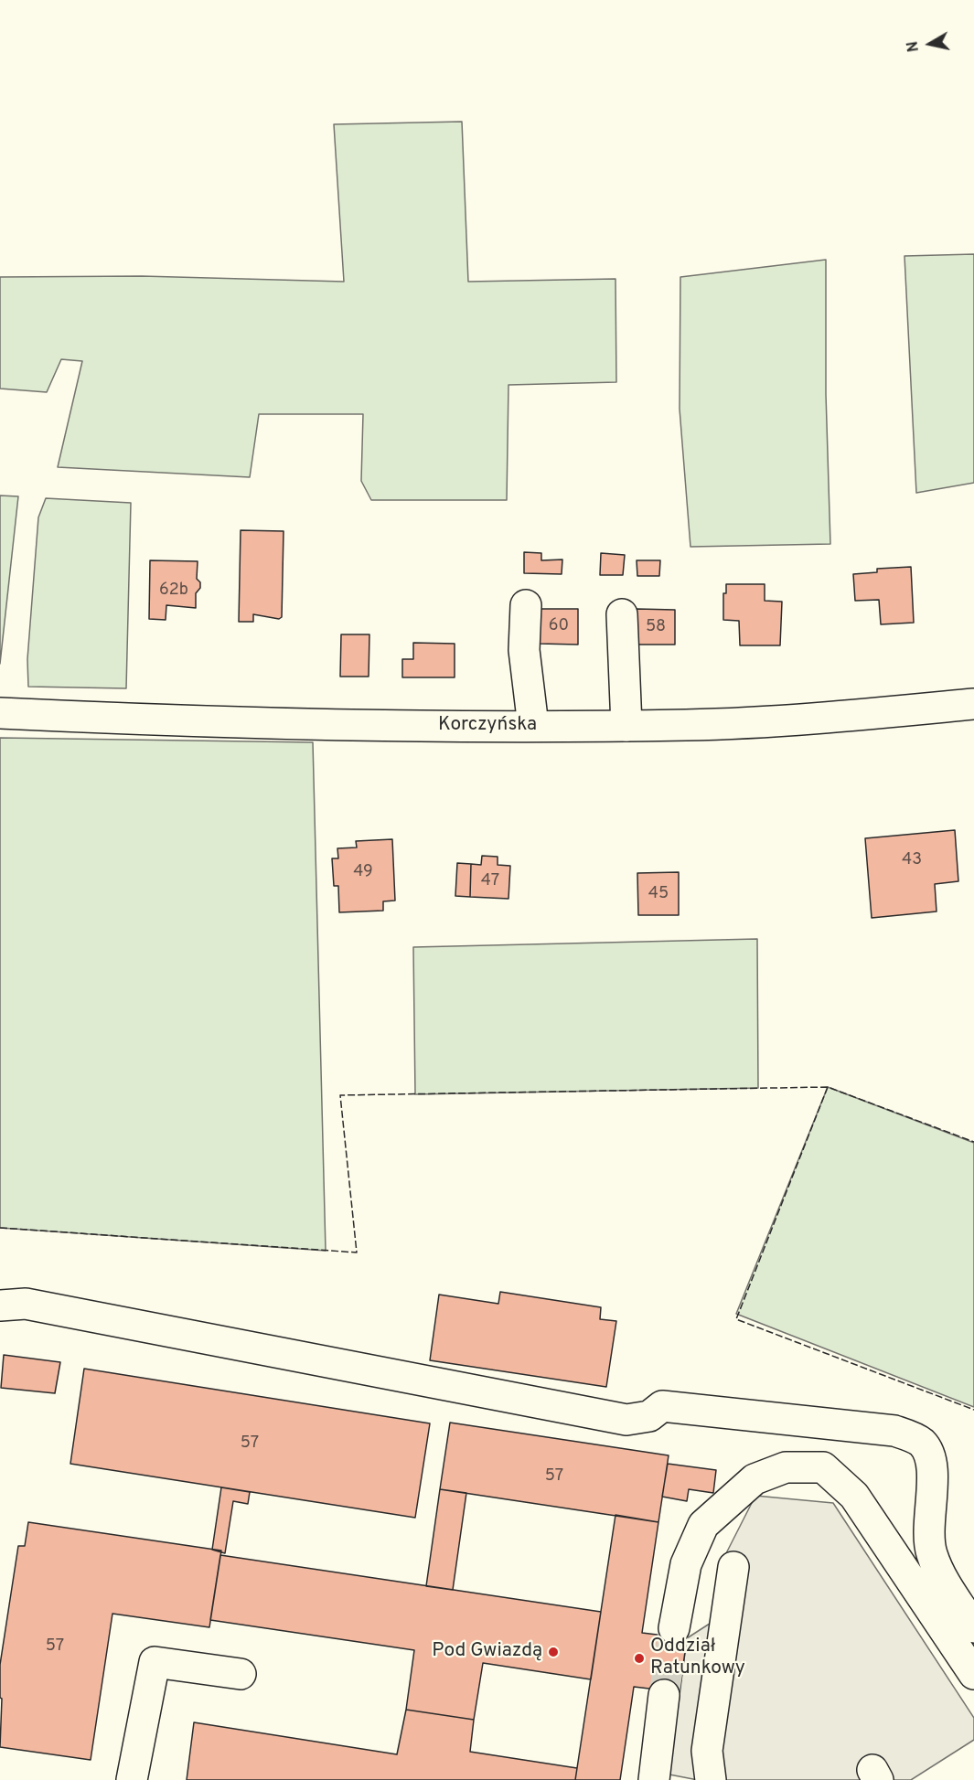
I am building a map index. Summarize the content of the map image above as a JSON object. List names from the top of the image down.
{
  "streets": {
    "main road": ["Korczyńska"]
  },
  "places": ["Pod Gwiazdą", "Oddział Ratunkowy"],
  "house_numbers": [
    "62b",
    "60",
    "58",
    "43",
    "49",
    "47",
    "45",
    "57",
    "57",
    "57"
  ],
  "north": "left"
}
